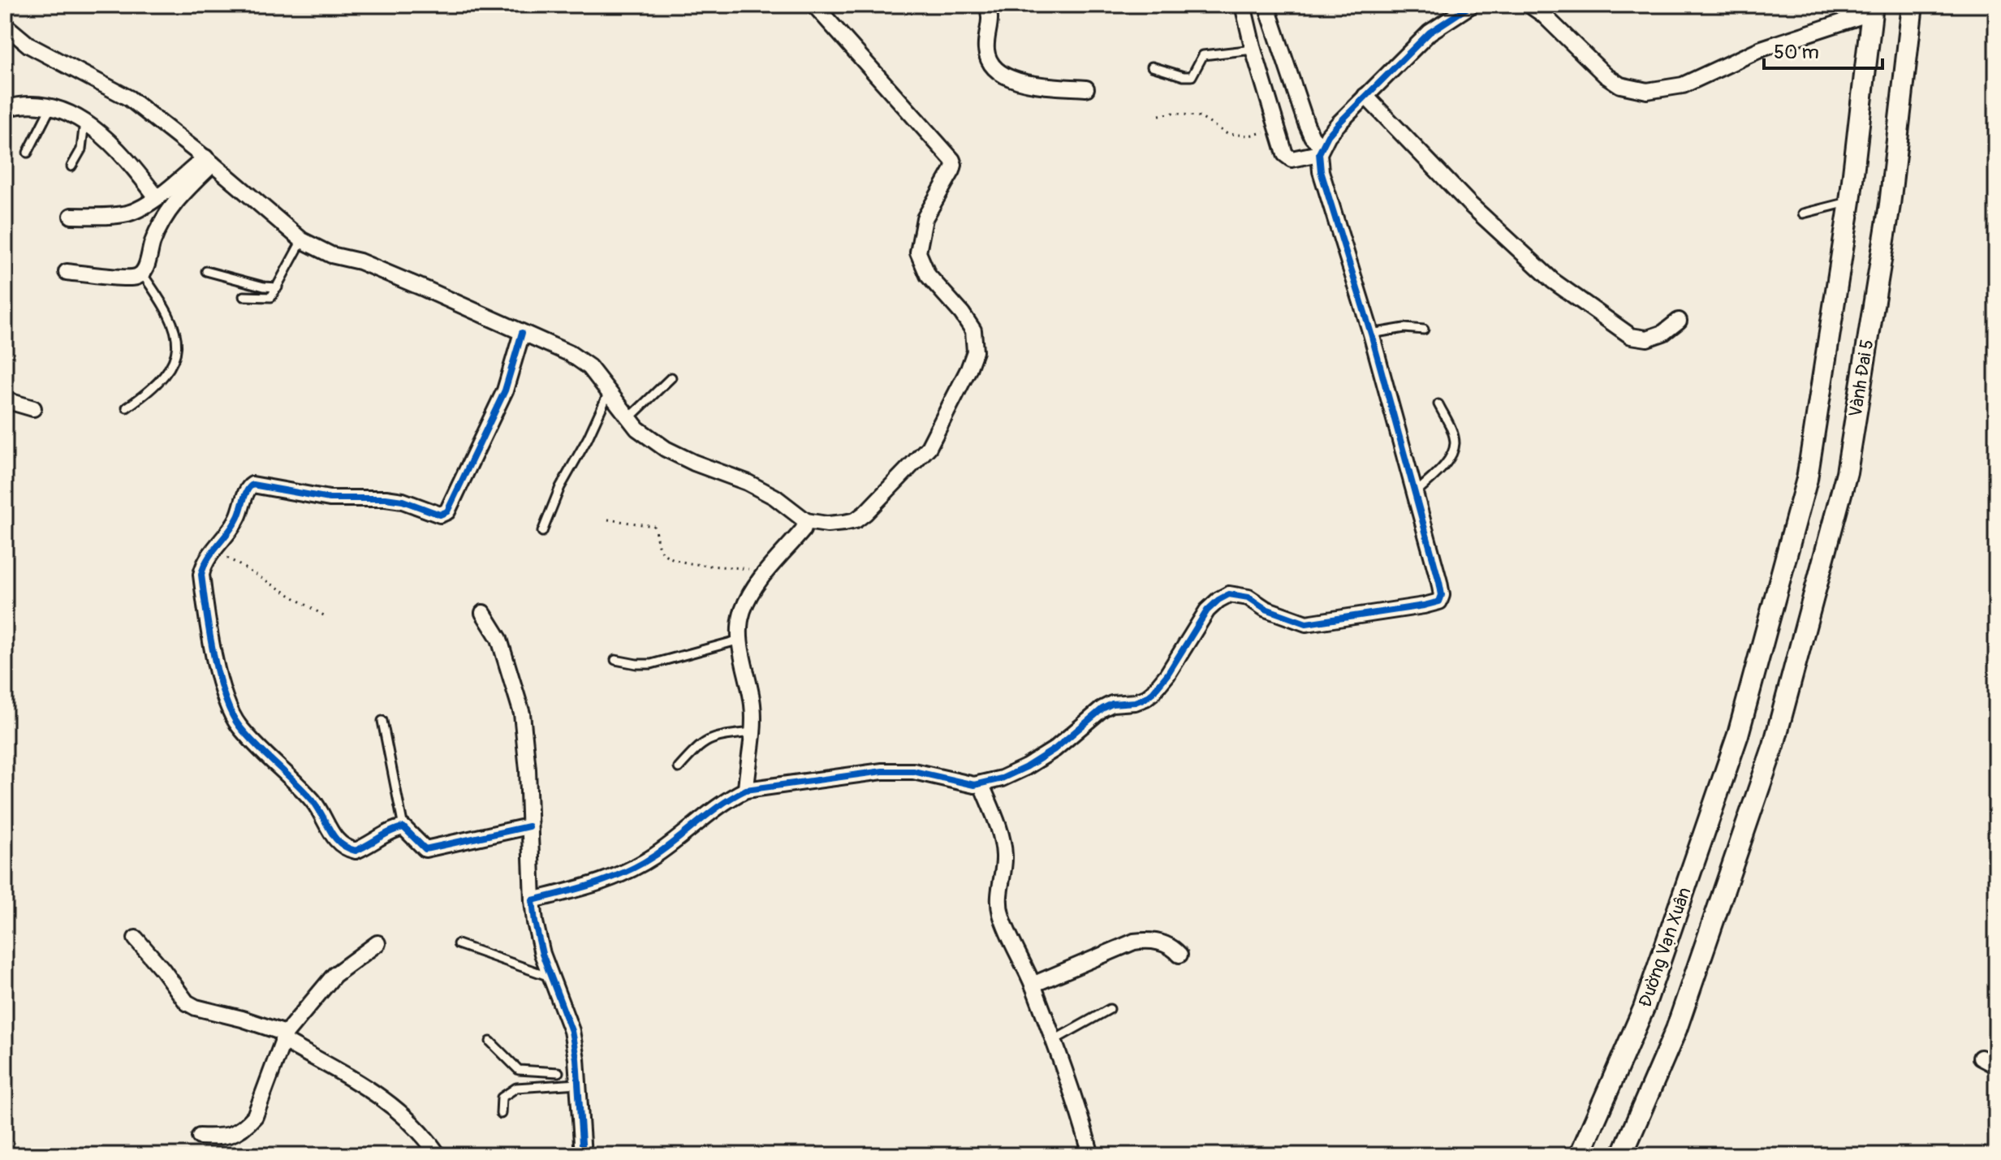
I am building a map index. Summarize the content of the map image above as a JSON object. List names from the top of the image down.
{
  "streets": {
    "main road": ["Vành Đai 5", "Đường Vạn Xuân"]
  },
  "crossings": [
    ["Vành Đai 5", "Đường Vạn Xuân"]
  ],
  "scale_bar": "50 m"
}
